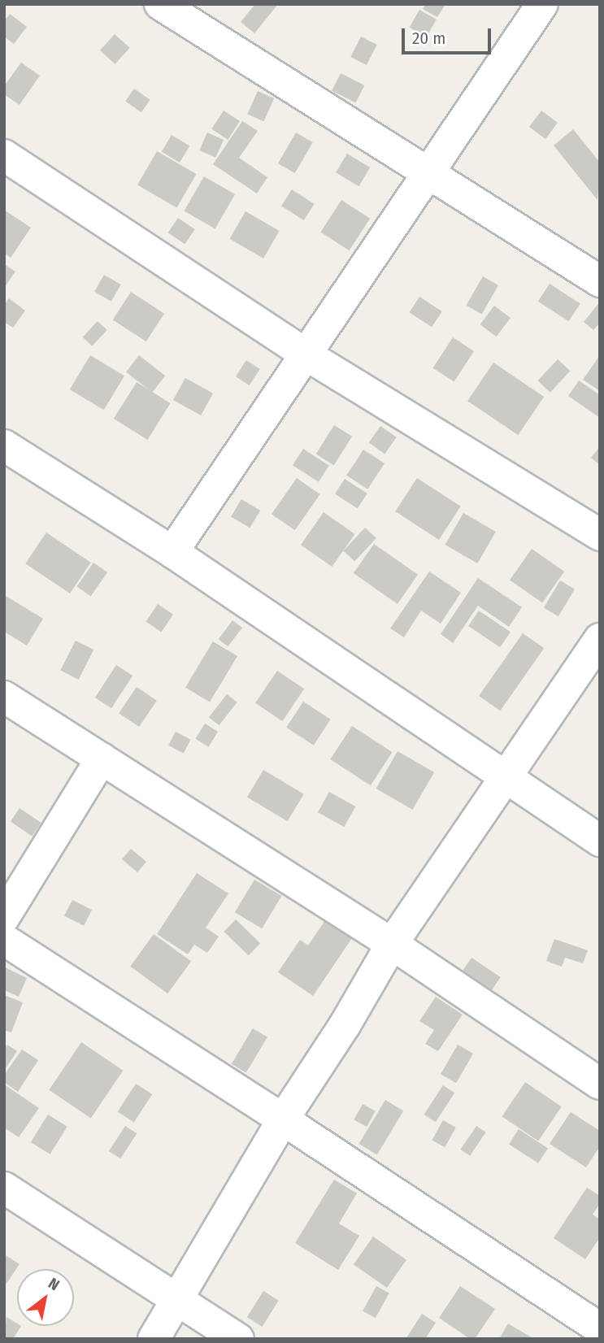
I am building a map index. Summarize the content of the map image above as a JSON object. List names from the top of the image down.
{
  "scale_bar": "20 m",
  "north": "top right"
}
